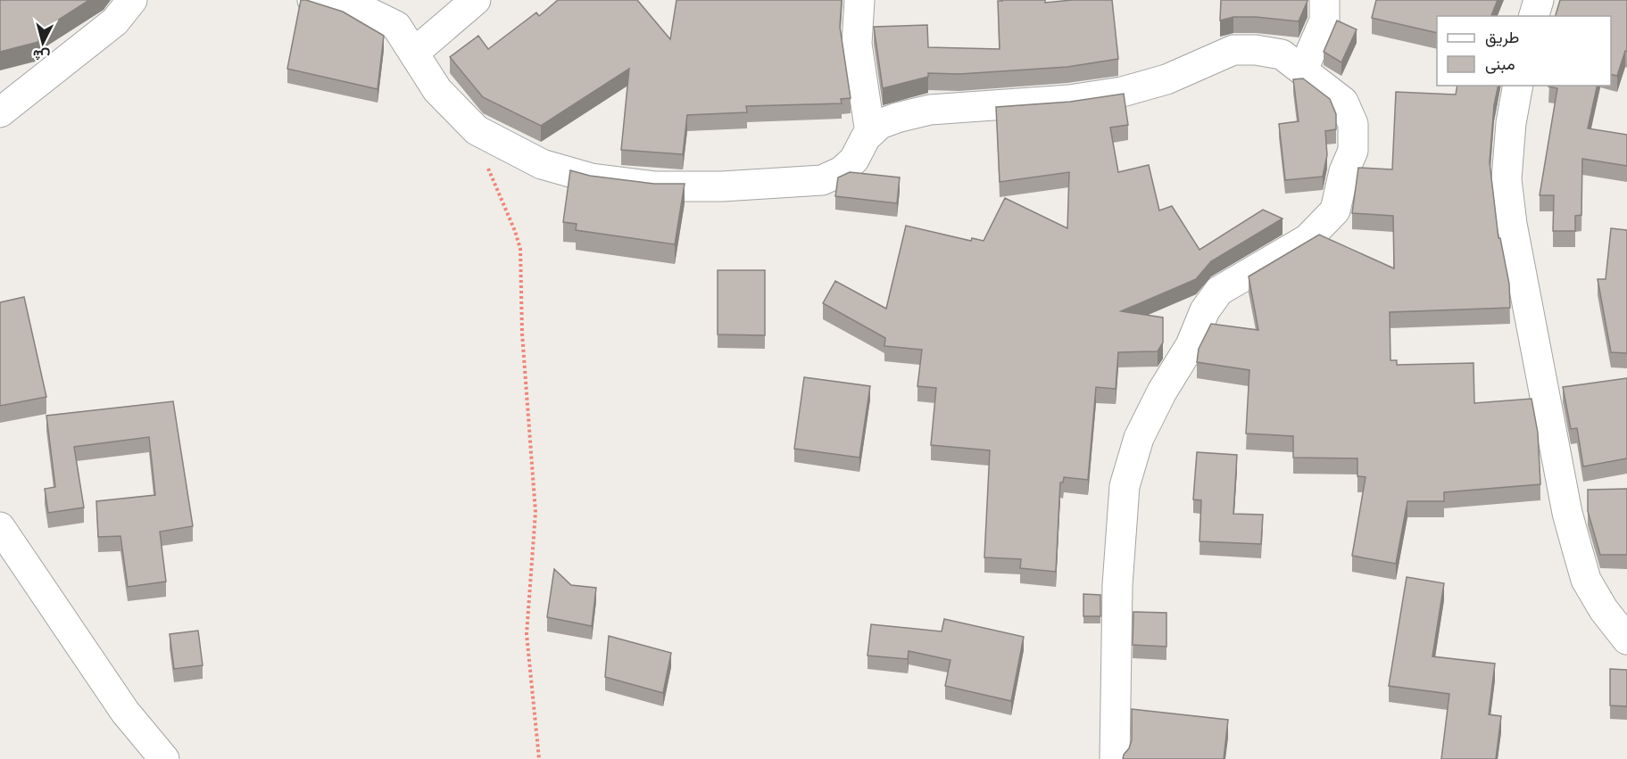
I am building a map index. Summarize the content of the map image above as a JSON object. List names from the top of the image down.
{
  "legend": ["طريق", "مبنى"],
  "north": "bottom"
}
